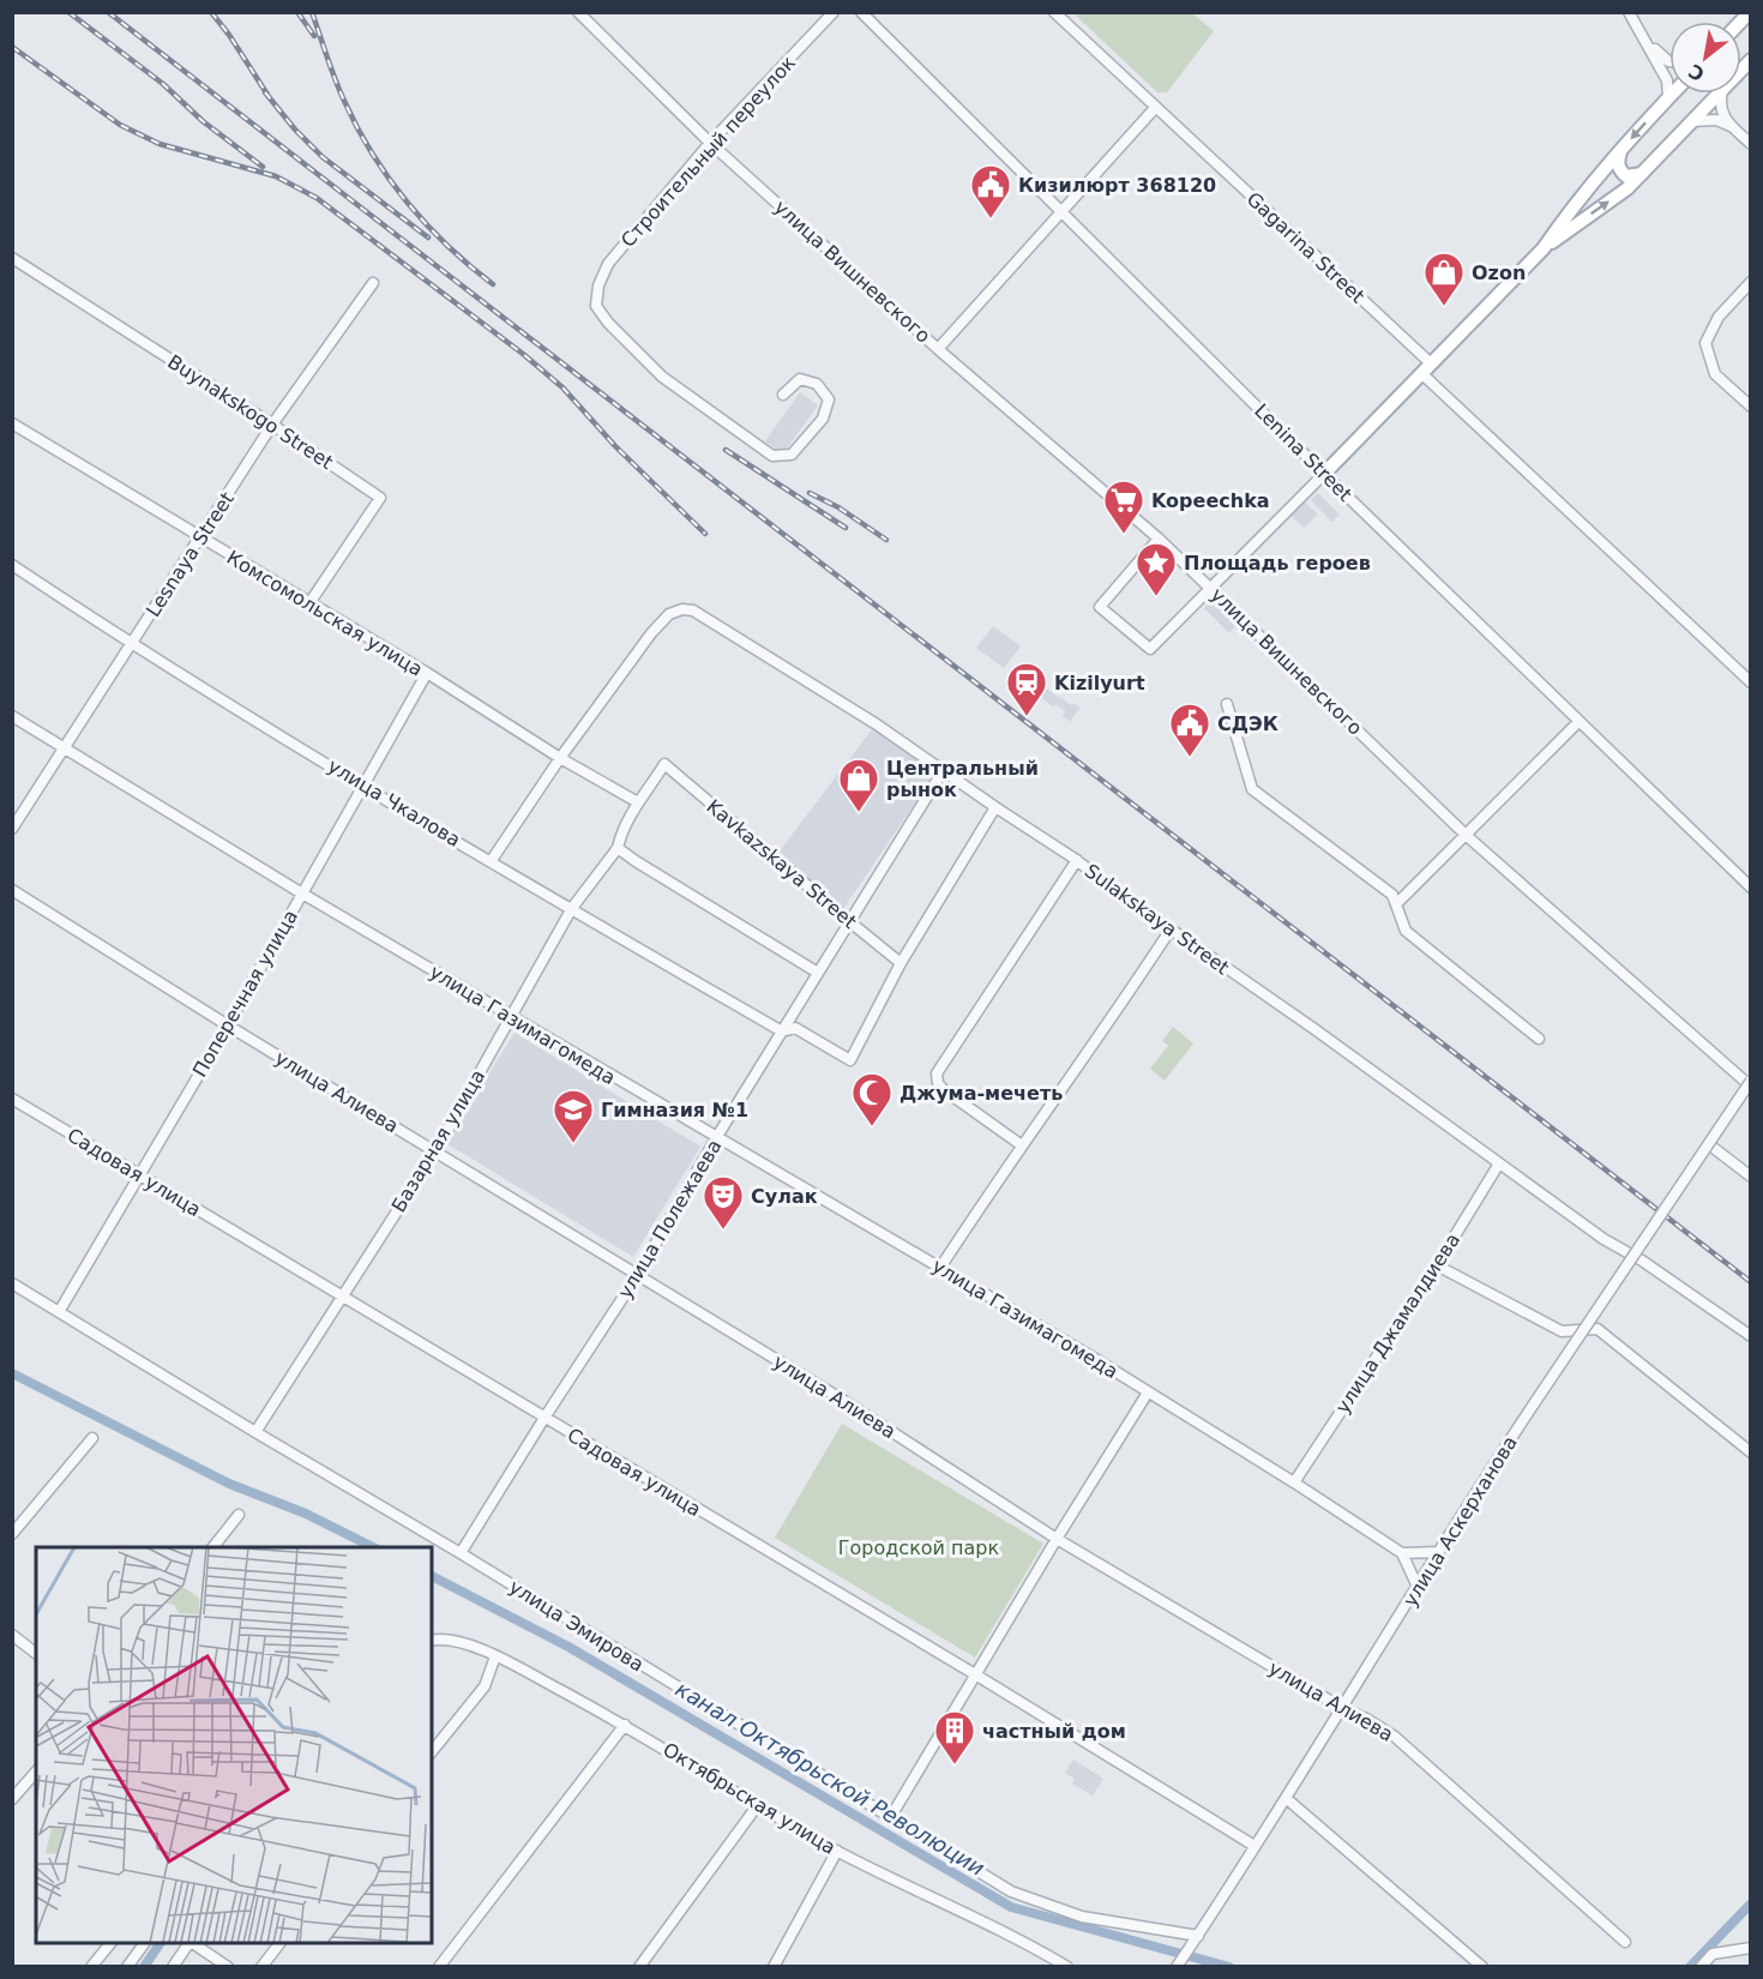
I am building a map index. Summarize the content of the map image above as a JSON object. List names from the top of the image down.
{
  "streets": {
    "street": [
      "Строительный переулок",
      "Gagarina Street",
      "улица Вишневского",
      "Buynakskogo Street",
      "Lenina Street",
      "Lesnaya Street",
      "Комсомольская улица",
      "улица Чкалова",
      "Kavkazskaya Street",
      "Sulakskaya Street",
      "Поперечная улица",
      "улица Газимагомеда",
      "улица Алиева",
      "Базарная улица",
      "Садовая улица",
      "улица Полежаева",
      "улица Джамалдиева",
      "улица Аскерханова",
      "улица Эмирова",
      "Октябрьская улица"
    ]
  },
  "crossings": [
    ["Строительный переулок", "улица Вишневского"],
    ["Buynakskogo Street", "Lesnaya Street"],
    ["Buynakskogo Street", "Комсомольская улица"],
    ["Lesnaya Street", "Комсомольская улица"],
    ["Lesnaya Street", "улица Чкалова"],
    ["Lesnaya Street", "улица Газимагомеда"],
    ["Комсомольская улица", "Kavkazskaya Street"],
    ["Комсомольская улица", "Sulakskaya Street"],
    ["Комсомольская улица", "Поперечная улица"],
    ["улица Чкалова", "Kavkazskaya Street"],
    ["улица Чкалова", "Поперечная улица"],
    ["улица Чкалова", "Базарная улица"],
    ["улица Чкалова", "улица Полежаева"],
    ["Kavkazskaya Street", "улица Полежаева"],
    ["Sulakskaya Street", "улица Полежаева"],
    ["Sulakskaya Street", "улица Джамалдиева"],
    ["Поперечная улица", "улица Газимагомеда"],
    ["Поперечная улица", "улица Алиева"],
    ["Поперечная улица", "Садовая улица"],
    ["Поперечная улица", "улица Эмирова"],
    ["улица Газимагомеда", "Базарная улица"],
    ["улица Газимагомеда", "улица Полежаева"],
    ["улица Газимагомеда", "улица Джамалдиева"],
    ["улица Алиева", "Базарная улица"],
    ["улица Алиева", "улица Полежаева"],
    ["улица Алиева", "улица Аскерханова"],
    ["Базарная улица", "Садовая улица"],
    ["Базарная улица", "улица Эмирова"],
    ["Садовая улица", "улица Полежаева"],
    ["Садовая улица", "улица Аскерханова"],
    ["улица Полежаева", "улица Эмирова"],
    ["улица Аскерханова", "улица Эмирова"]
  ],
  "water": ["канал Октябрьской Революции"],
  "parks": ["Городской парк"],
  "places": {
    "public building": ["Кизилюрт 368120", "СДЭК"],
    "shop": ["Ozon", "Центральный рынок"],
    "supermarket": ["Kopeechka"],
    "place": ["Площадь героев"],
    "station": ["Kizilyurt"],
    "mosque": ["Джума-мечеть"],
    "school or university": ["Гимназия №1"],
    "theatre": ["Сулак"],
    "building": ["частный дом"]
  },
  "north": "bottom left"
}
